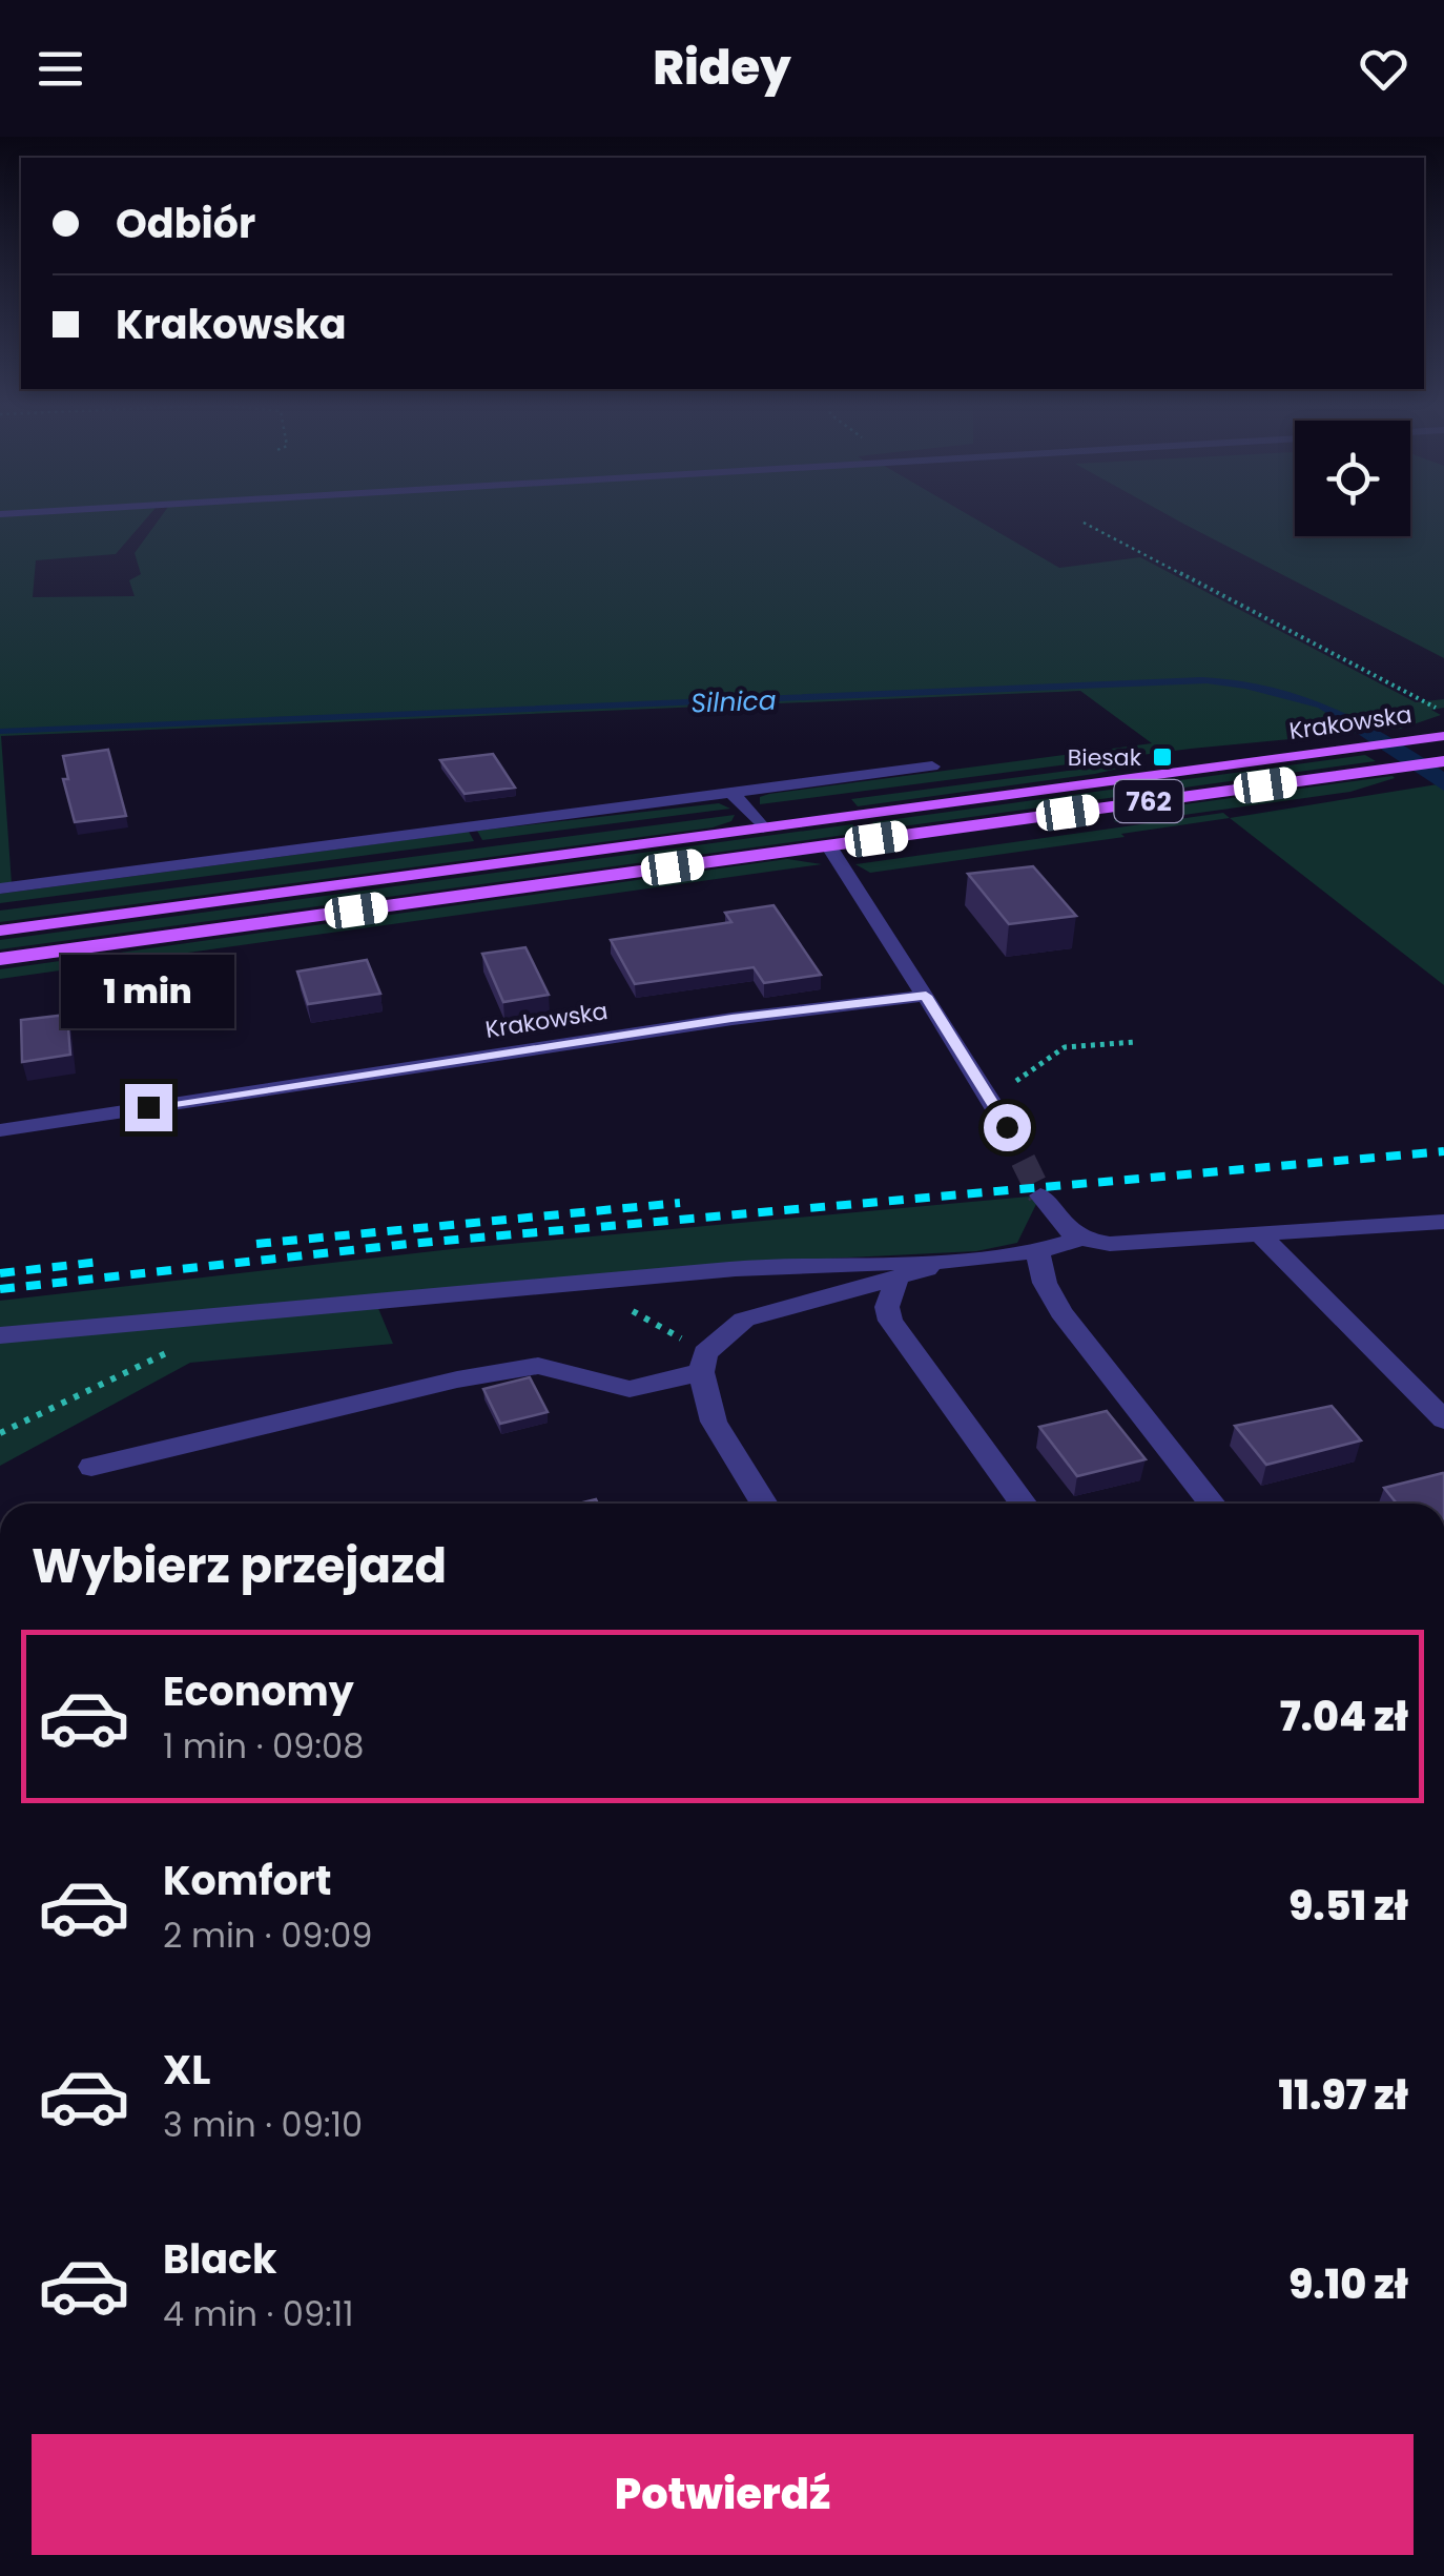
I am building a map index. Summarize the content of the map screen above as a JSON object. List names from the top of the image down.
{
  "streets": {
    "main road": ["Krakowska", "762"]
  },
  "water": ["Silnica"],
  "places": {
    "transit": ["Biesak"]
  },
  "page": {
    "header": "Ridey",
    "banner": ["Odbiór", "Krakowska"],
    "bubble": "1 min",
    "heading": "Wybierz przejazd",
    "list": [
      {
        "name": "Economy",
        "note": "1 min · 09:08",
        "value": "7.04 zł"
      },
      {
        "name": "Komfort",
        "note": "2 min · 09:09",
        "value": "9.51 zł"
      },
      {
        "name": "XL",
        "note": "3 min · 09:10",
        "value": "11.97 zł"
      },
      {
        "name": "Black",
        "note": "4 min · 09:11",
        "value": "9.10 zł"
      }
    ],
    "buttons": "Potwierdź"
  }
}
